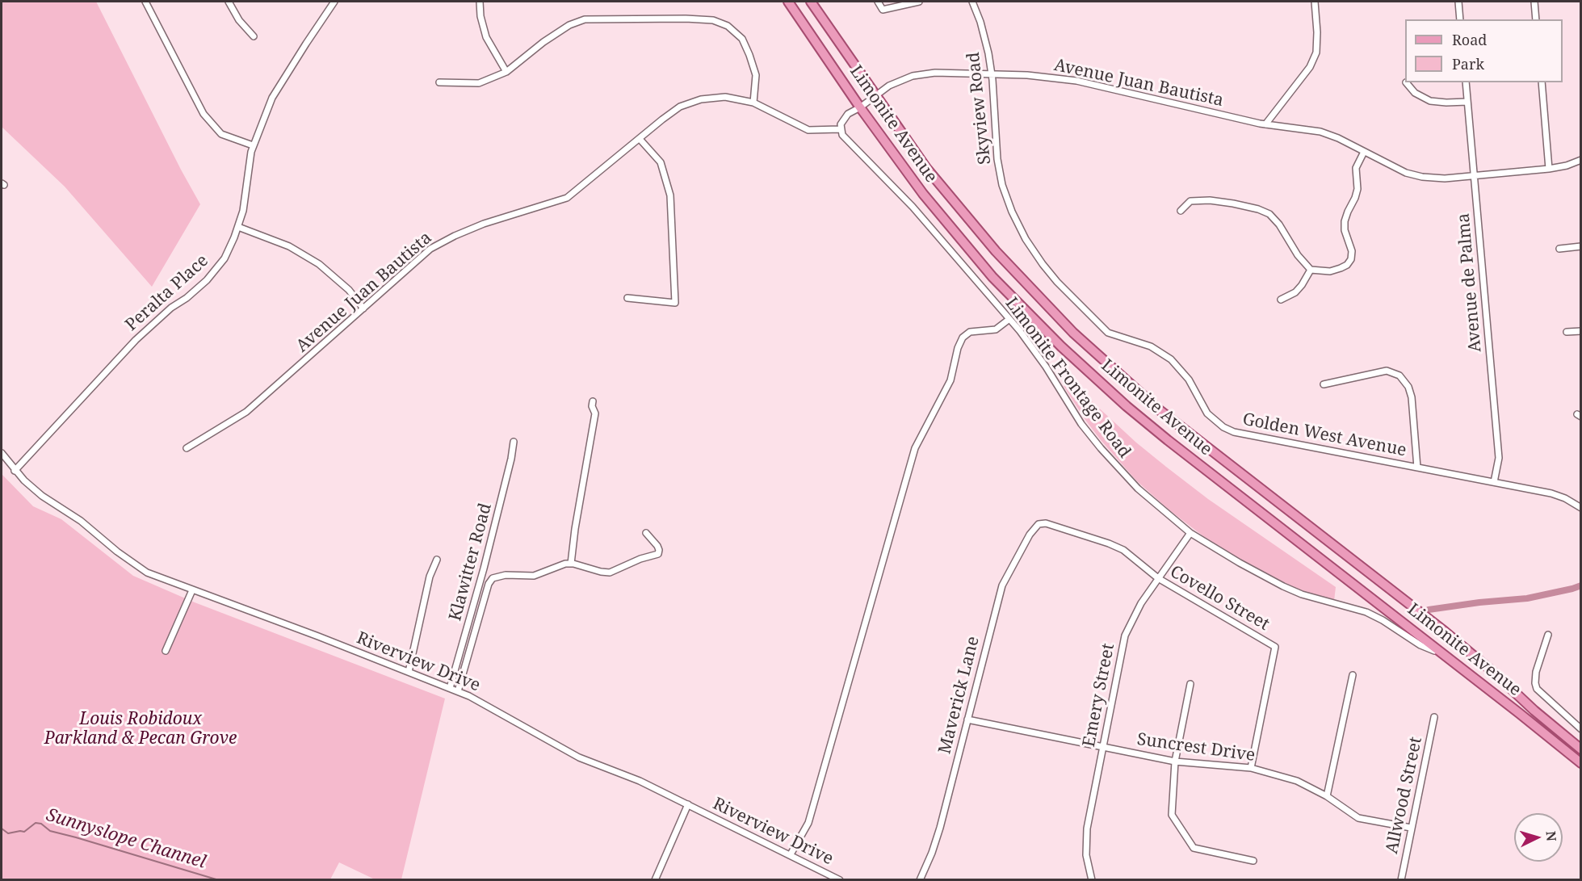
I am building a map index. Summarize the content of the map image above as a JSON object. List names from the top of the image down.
{
  "streets": {
    "main road": ["Limonite Avenue"],
    "street": [
      "Avenue Juan Bautista",
      "Skyview Road",
      "Avenue de Palma",
      "Peralta Place",
      "Limonite Frontage Road",
      "Golden West Avenue",
      "Klawitter Road",
      "Covello Street",
      "Riverview Drive",
      "Maverick Lane",
      "Emery Street",
      "Suncrest Drive",
      "Allwood Street"
    ]
  },
  "crossings": [
    ["Avenue Juan Bautista", "Skyview Road"],
    ["Avenue Juan Bautista", "Limonite Avenue"],
    ["Avenue Juan Bautista", "Avenue de Palma"],
    ["Avenue Juan Bautista", "Limonite Frontage Road"],
    ["Skyview Road", "Golden West Avenue"],
    ["Limonite Avenue", "Limonite Frontage Road"],
    ["Avenue de Palma", "Golden West Avenue"],
    ["Peralta Place", "Riverview Drive"],
    ["Limonite Frontage Road", "Emery Street"],
    ["Klawitter Road", "Riverview Drive"],
    ["Covello Street", "Maverick Lane"],
    ["Covello Street", "Emery Street"],
    ["Covello Street", "Suncrest Drive"],
    ["Maverick Lane", "Suncrest Drive"],
    ["Emery Street", "Suncrest Drive"],
    ["Suncrest Drive", "Allwood Street"]
  ],
  "water": ["Sunnyslope Channel"],
  "parks": ["Louis Robidoux Parkland & Pecan Grove"],
  "legend": ["Road", "Park"],
  "north": "right"
}
